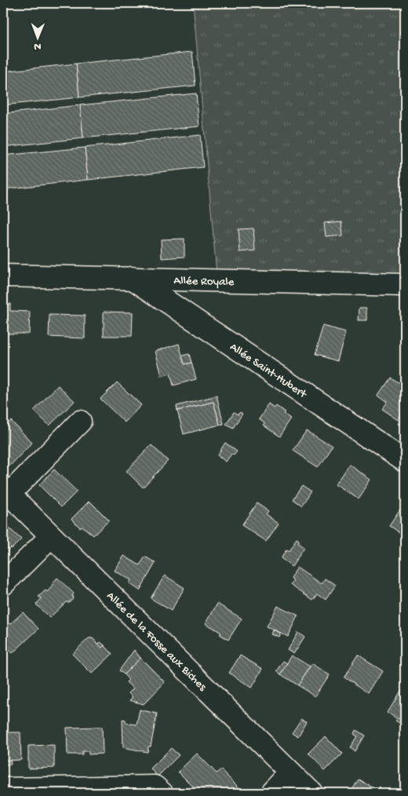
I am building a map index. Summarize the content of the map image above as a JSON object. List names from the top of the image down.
{
  "streets": {
    "street": ["Allée Royale", "Allée Saint-Hubert", "Allée de la Fosse aux Biches"]
  },
  "crossings": [
    ["Allée Royale", "Allée Saint-Hubert"]
  ],
  "north": "bottom"
}
